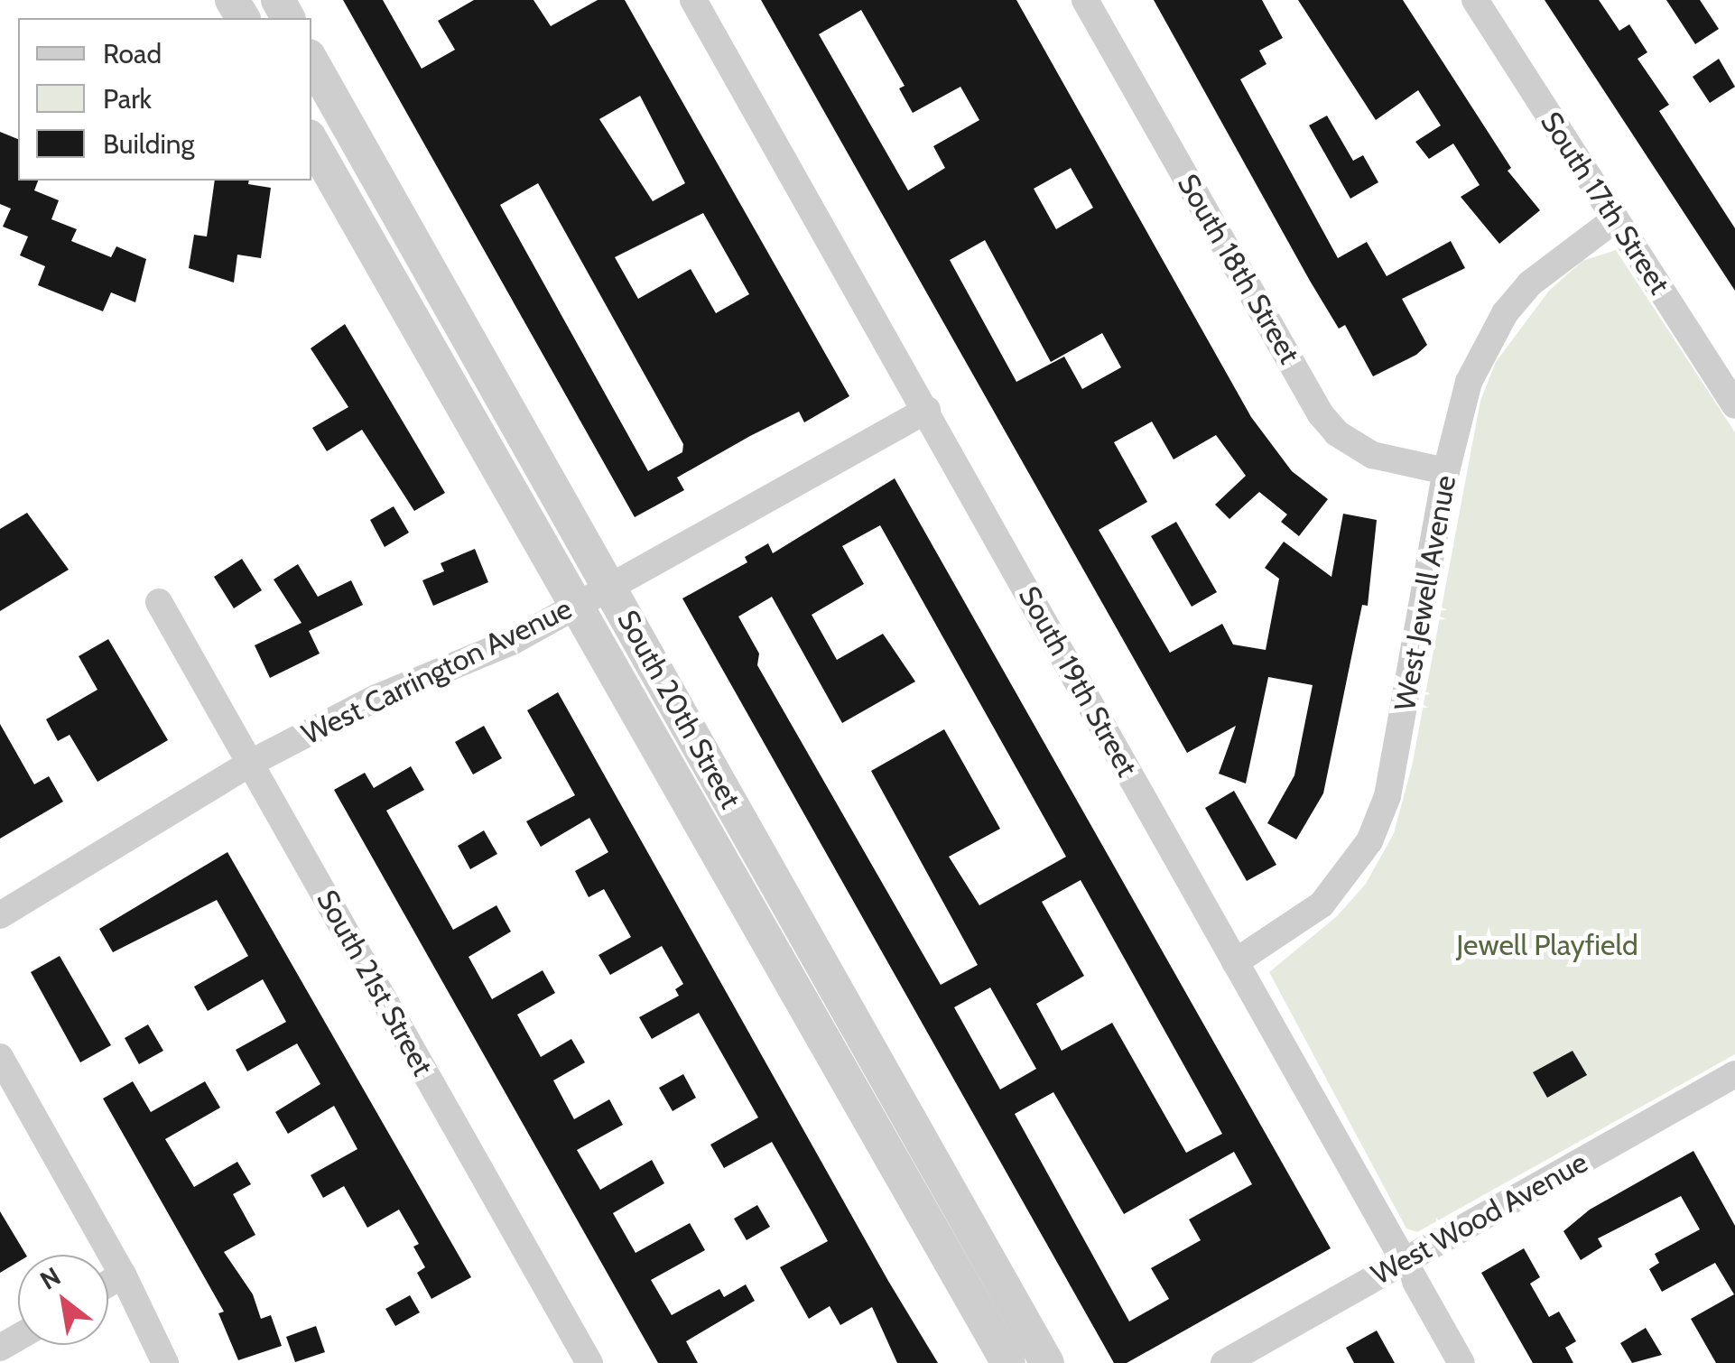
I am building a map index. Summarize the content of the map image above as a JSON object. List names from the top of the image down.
{
  "streets": {
    "street": [
      "South 17th Street",
      "South 18th Street",
      "West Jewell Avenue",
      "West Carrington Avenue",
      "South 19th Street",
      "South 20th Street",
      "South 21st Street",
      "West Wood Avenue"
    ]
  },
  "crossings": [
    ["South 17th Street", "West Jewell Avenue"],
    ["South 18th Street", "West Jewell Avenue"],
    ["West Jewell Avenue", "South 19th Street"],
    ["West Carrington Avenue", "South 19th Street"],
    ["West Carrington Avenue", "South 20th Street"],
    ["West Carrington Avenue", "South 21st Street"],
    ["South 19th Street", "West Wood Avenue"]
  ],
  "parks": ["Jewell Playfield"],
  "legend": ["Road", "Park", "Building"],
  "north": "top left"
}
